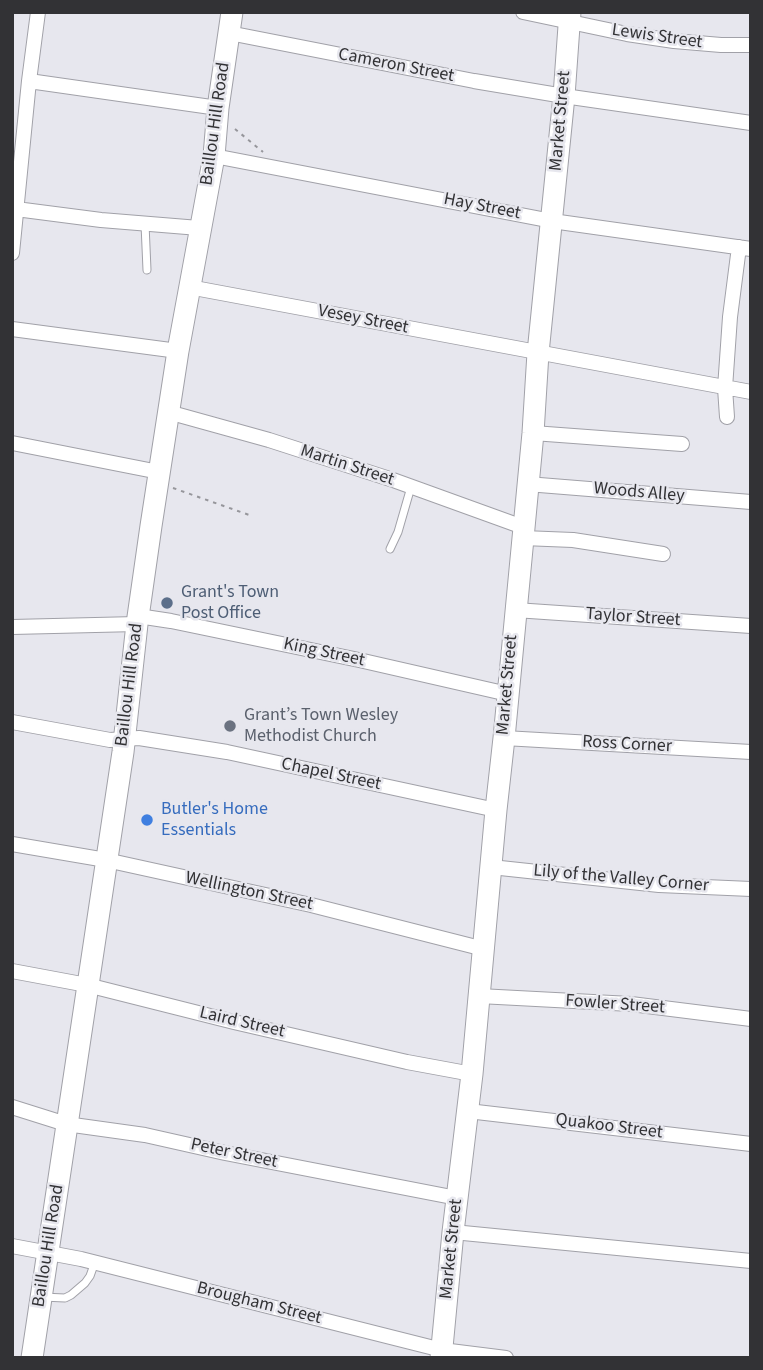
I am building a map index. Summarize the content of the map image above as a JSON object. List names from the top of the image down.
{
  "streets": {
    "main road": ["Market Street", "Baillou Hill Road"],
    "street": [
      "Lewis Street",
      "Cameron Street",
      "Hay Street",
      "Vesey Street",
      "Martin Street",
      "Woods Alley",
      "Taylor Street",
      "King Street",
      "Ross Corner",
      "Chapel Street",
      "Lily of the Valley Corner",
      "Wellington Street",
      "Fowler Street",
      "Laird Street",
      "Quakoo Street",
      "Peter Street",
      "Brougham Street"
    ]
  },
  "crossings": [
    ["Lewis Street", "Market Street"],
    ["Cameron Street", "Market Street"],
    ["Cameron Street", "Baillou Hill Road"],
    ["Market Street", "Hay Street"],
    ["Market Street", "Vesey Street"],
    ["Market Street", "Martin Street"],
    ["Market Street", "Woods Alley"],
    ["Market Street", "Taylor Street"],
    ["Market Street", "King Street"],
    ["Market Street", "Ross Corner"],
    ["Market Street", "Chapel Street"],
    ["Market Street", "Lily of the Valley Corner"],
    ["Market Street", "Wellington Street"],
    ["Market Street", "Fowler Street"],
    ["Market Street", "Laird Street"],
    ["Market Street", "Quakoo Street"],
    ["Market Street", "Peter Street"],
    ["Market Street", "Brougham Street"],
    ["Baillou Hill Road", "Hay Street"],
    ["Baillou Hill Road", "Vesey Street"],
    ["Baillou Hill Road", "Martin Street"],
    ["Baillou Hill Road", "King Street"],
    ["Baillou Hill Road", "Chapel Street"],
    ["Baillou Hill Road", "Wellington Street"],
    ["Baillou Hill Road", "Laird Street"],
    ["Baillou Hill Road", "Peter Street"],
    ["Baillou Hill Road", "Brougham Street"]
  ],
  "places": ["Grant's Town Post Office", "Grant’s Town Wesley Methodist Church", "Butler's Home Essentials"]
}
